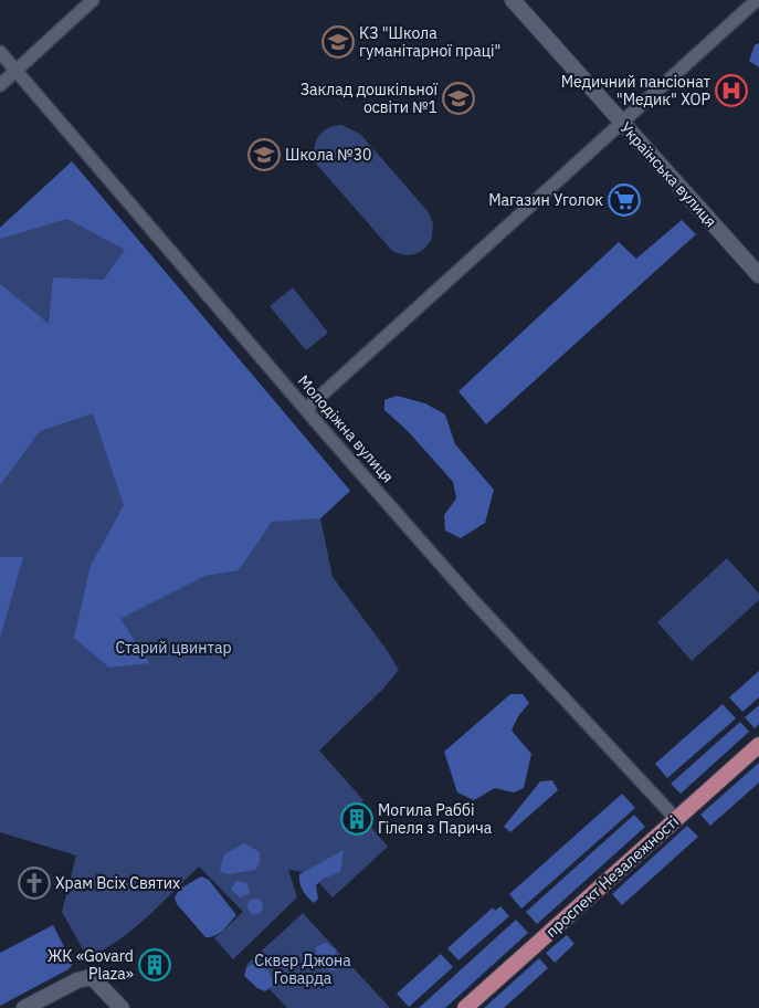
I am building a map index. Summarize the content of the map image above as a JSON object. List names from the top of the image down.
{
  "streets": {
    "main road": ["проспект Незалежності"],
    "street": ["Українська вулиця", "Молодіжна вулиця"]
  },
  "crossings": [
    ["Молодіжна вулиця", "проспект Незалежності"]
  ],
  "parks": ["Старий цвинтар", "Сквер Джона Говарда"],
  "places": {
    "school or university": ["КЗ \"Школа гуманітарної праці\"", "Заклад дошкільної освіти №1", "Школа №30"],
    "hospital": ["Медичний пансіонат \"Медик\" ХОР"],
    "supermarket": ["Магазин Уголок"],
    "building": ["Могила Раббі Гілеля з Парича", "ЖК «Govard Plaza»"],
    "church": ["Храм Всіх Святих"]
  }
}
